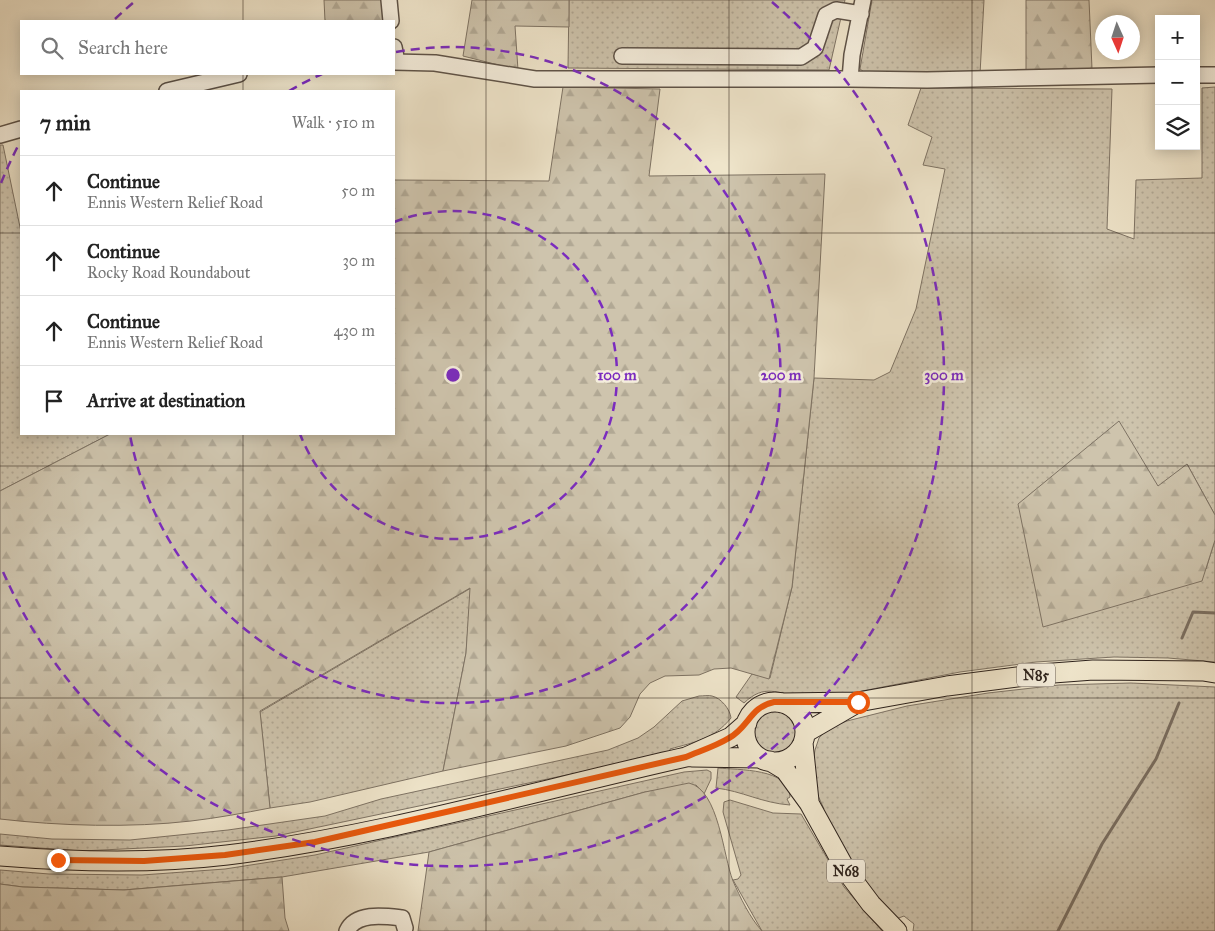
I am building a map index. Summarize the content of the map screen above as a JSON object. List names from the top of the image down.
{
  "streets": {
    "main road": ["N85", "N68"]
  },
  "crossings": [
    ["N85", "N68"]
  ],
  "north": "bottom",
  "page": {
    "map_buttons": ["+", "−"],
    "search": "Search here",
    "heading": ["7 min", "Walk · 510 m"],
    "list": [
      ["Continue", "Ennis Western Relief Road", "50 m"],
      ["Continue", "Rocky Road Roundabout", "30 m"],
      ["Continue", "Ennis Western Relief Road", "430 m"],
      "Arrive at destination"
    ]
  },
  "rings": ["100 m", "200 m", "300 m"]
}
